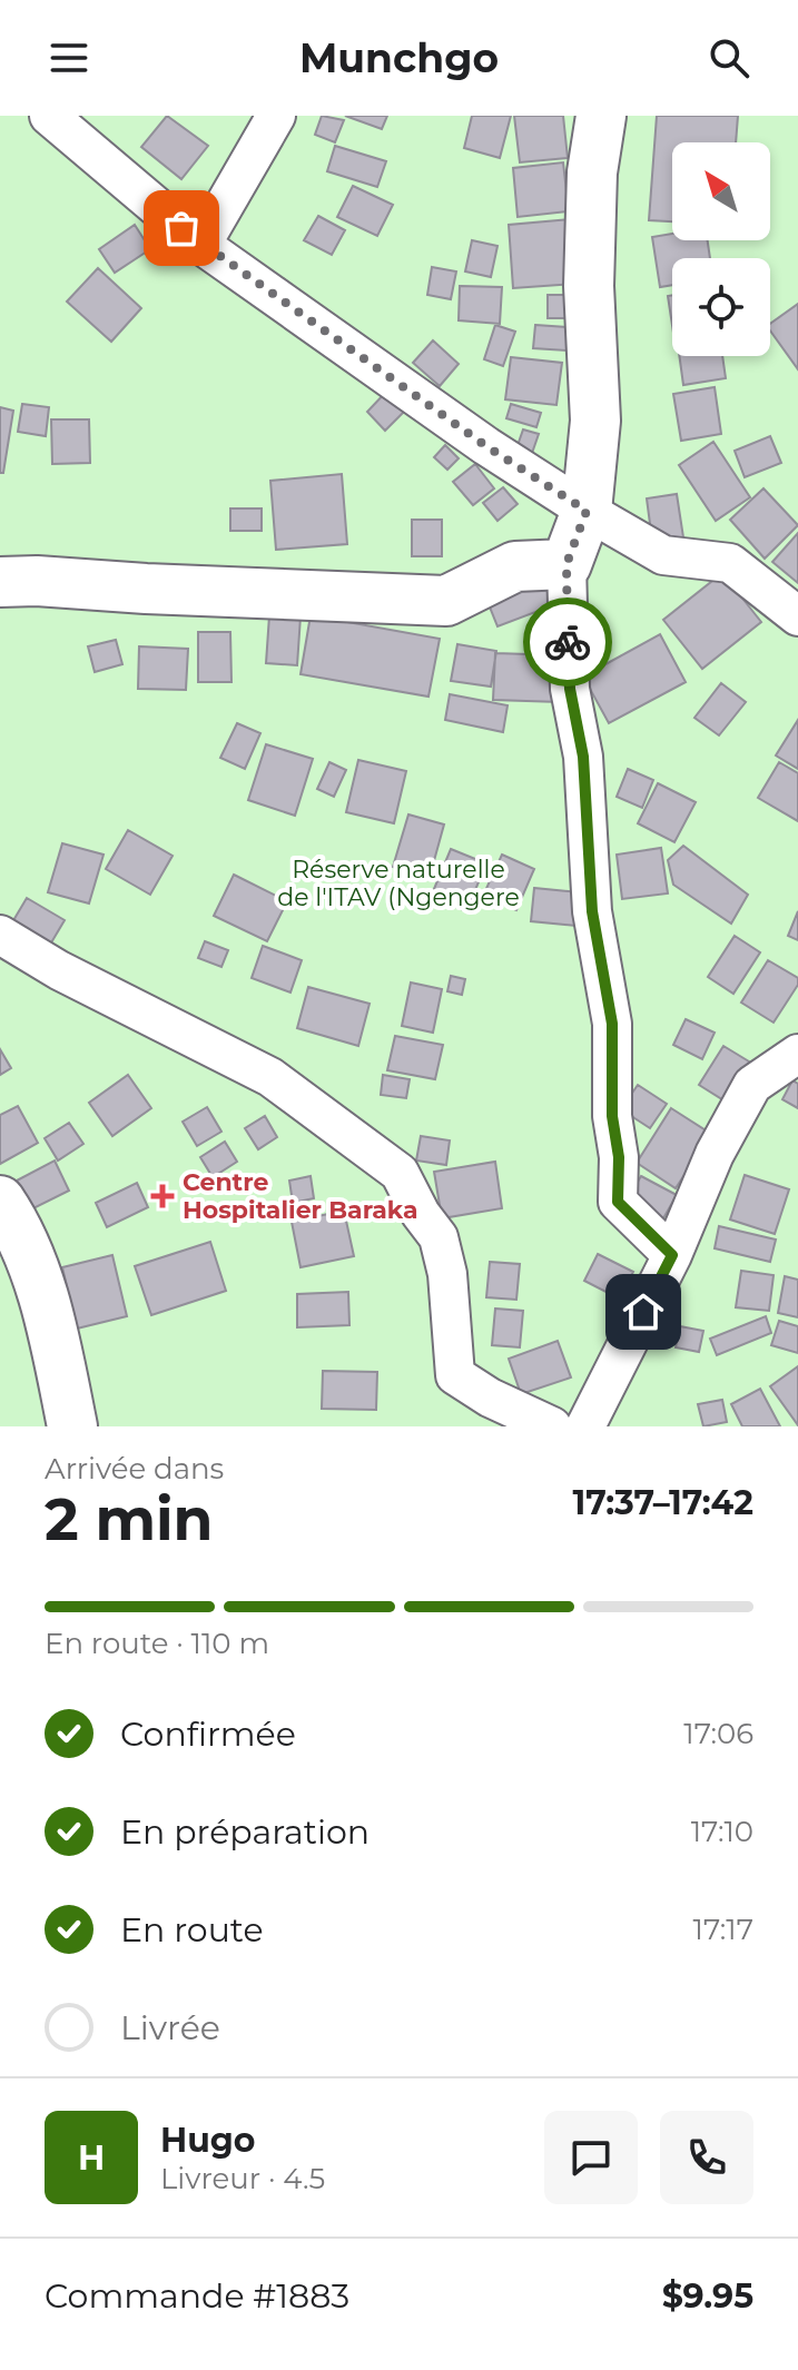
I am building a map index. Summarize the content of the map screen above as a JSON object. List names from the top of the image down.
{
  "parks": ["Réserve naturelle de l'ITAV (Ngengere"],
  "places": {
    "health": ["Centre Hospitalier Baraka"]
  },
  "north": "top left",
  "page": {
    "header": "Munchgo",
    "heading": ["2 min", "Arrivée dans", "17:37–17:42"],
    "panel": [
      "Hugo",
      "Livreur · 4.5",
      "Commande #1883",
      "$9.95"
    ],
    "bar": "En route · 110 m",
    "list": [
      ["Confirmée", "17:06"],
      ["En préparation", "17:10"],
      ["En route", "17:17"],
      "Livrée"
    ],
    "round": "H"
  }
}
